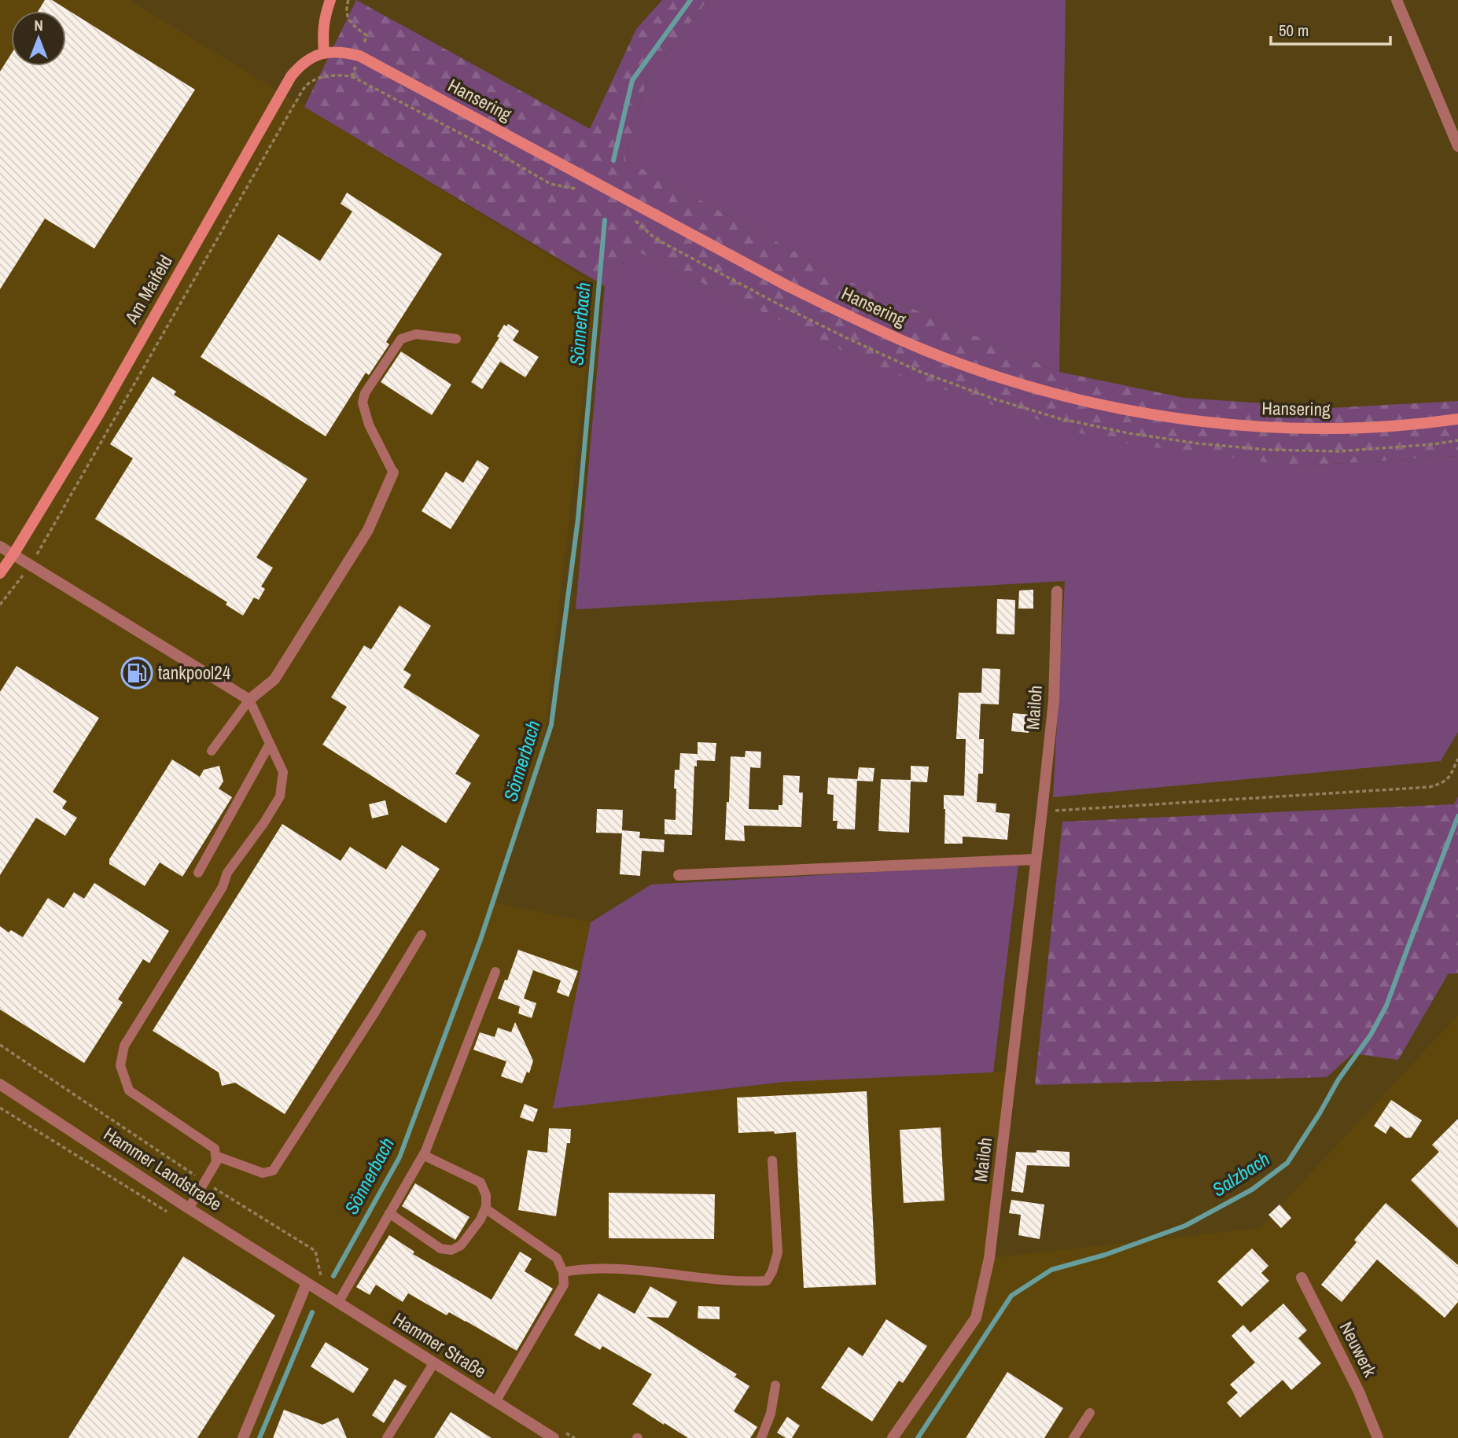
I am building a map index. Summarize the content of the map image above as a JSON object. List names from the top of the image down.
{
  "streets": {
    "street": [
      "Hansering",
      "Am Maifeld",
      "Mailoh",
      "Hammer Landstraße",
      "Hammer Straße",
      "Neuwerk"
    ]
  },
  "crossings": [
    ["Hansering", "Am Maifeld"],
    ["Hammer Landstraße", "Hammer Straße"]
  ],
  "water": ["Sönnerbach", "Salzbach"],
  "places": {
    "fuel station": ["tankpool24"]
  },
  "scale_bar": "50 m",
  "north": "top"
}
